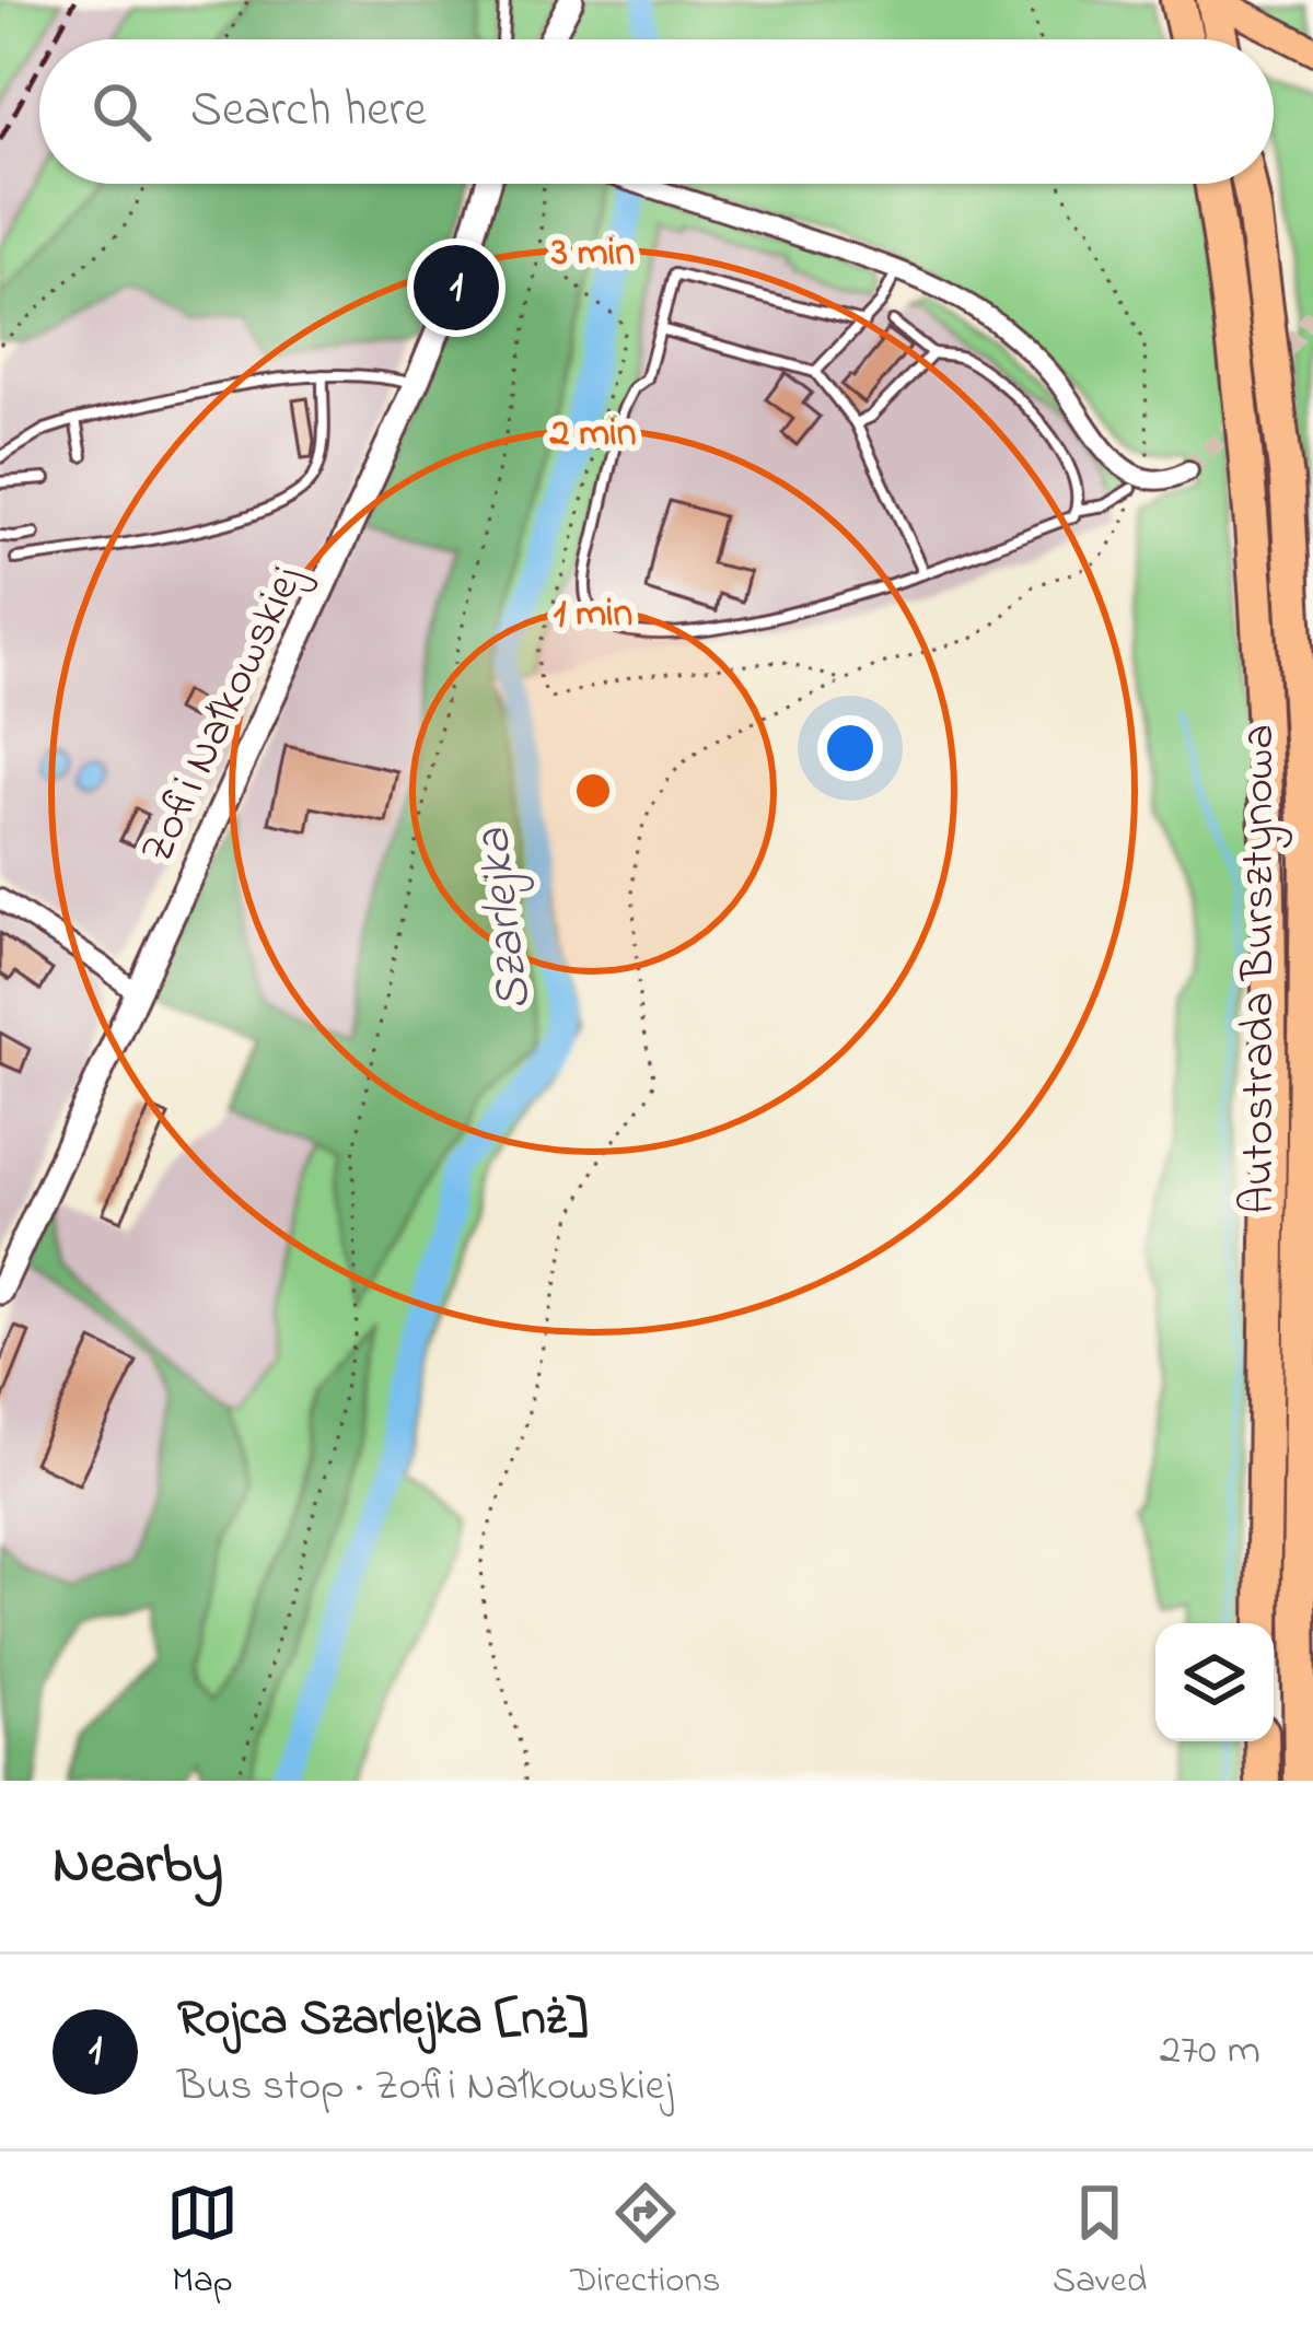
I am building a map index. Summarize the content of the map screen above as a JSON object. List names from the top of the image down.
{
  "streets": {
    "highway": ["Autostrada Bursztynowa"],
    "street": ["Zofii Nałkowskiej"]
  },
  "water": ["Szarlejka"],
  "page": {
    "search": "Search here",
    "pins": "1",
    "heading": "Nearby",
    "list": [
      {
        "mark": "1",
        "name": "Rojca Szarlejka [nż]",
        "note": "Bus stop · Zofii Nałkowskiej",
        "value": "270 m"
      }
    ],
    "nav": ["Map", "Directions", "Saved"]
  },
  "rings": ["3 min", "2 min", "1 min"]
}
